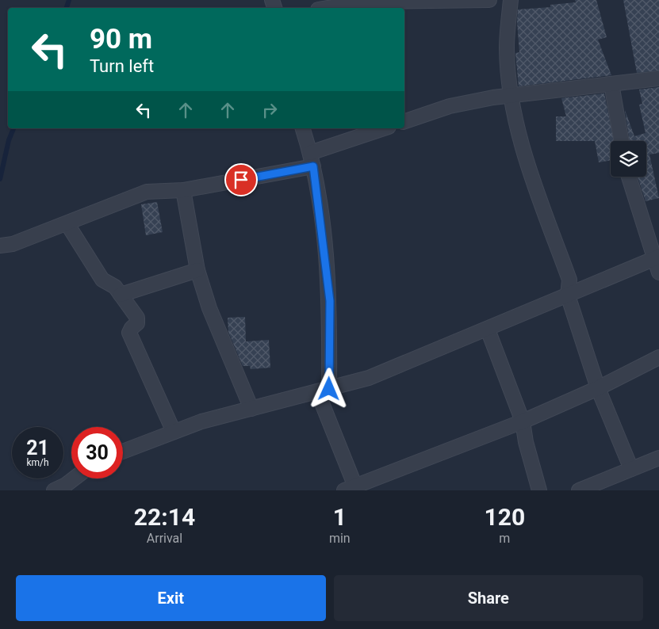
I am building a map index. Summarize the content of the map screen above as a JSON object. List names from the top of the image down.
{
  "page": {
    "turn": ["90 m", "Turn left"],
    "speed": "21 km/h",
    "limit": "30",
    "eta": [
      "22:14",
      "Arrival",
      "1",
      "min",
      "120",
      "m"
    ],
    "buttons": ["Exit", "Share"]
  }
}
